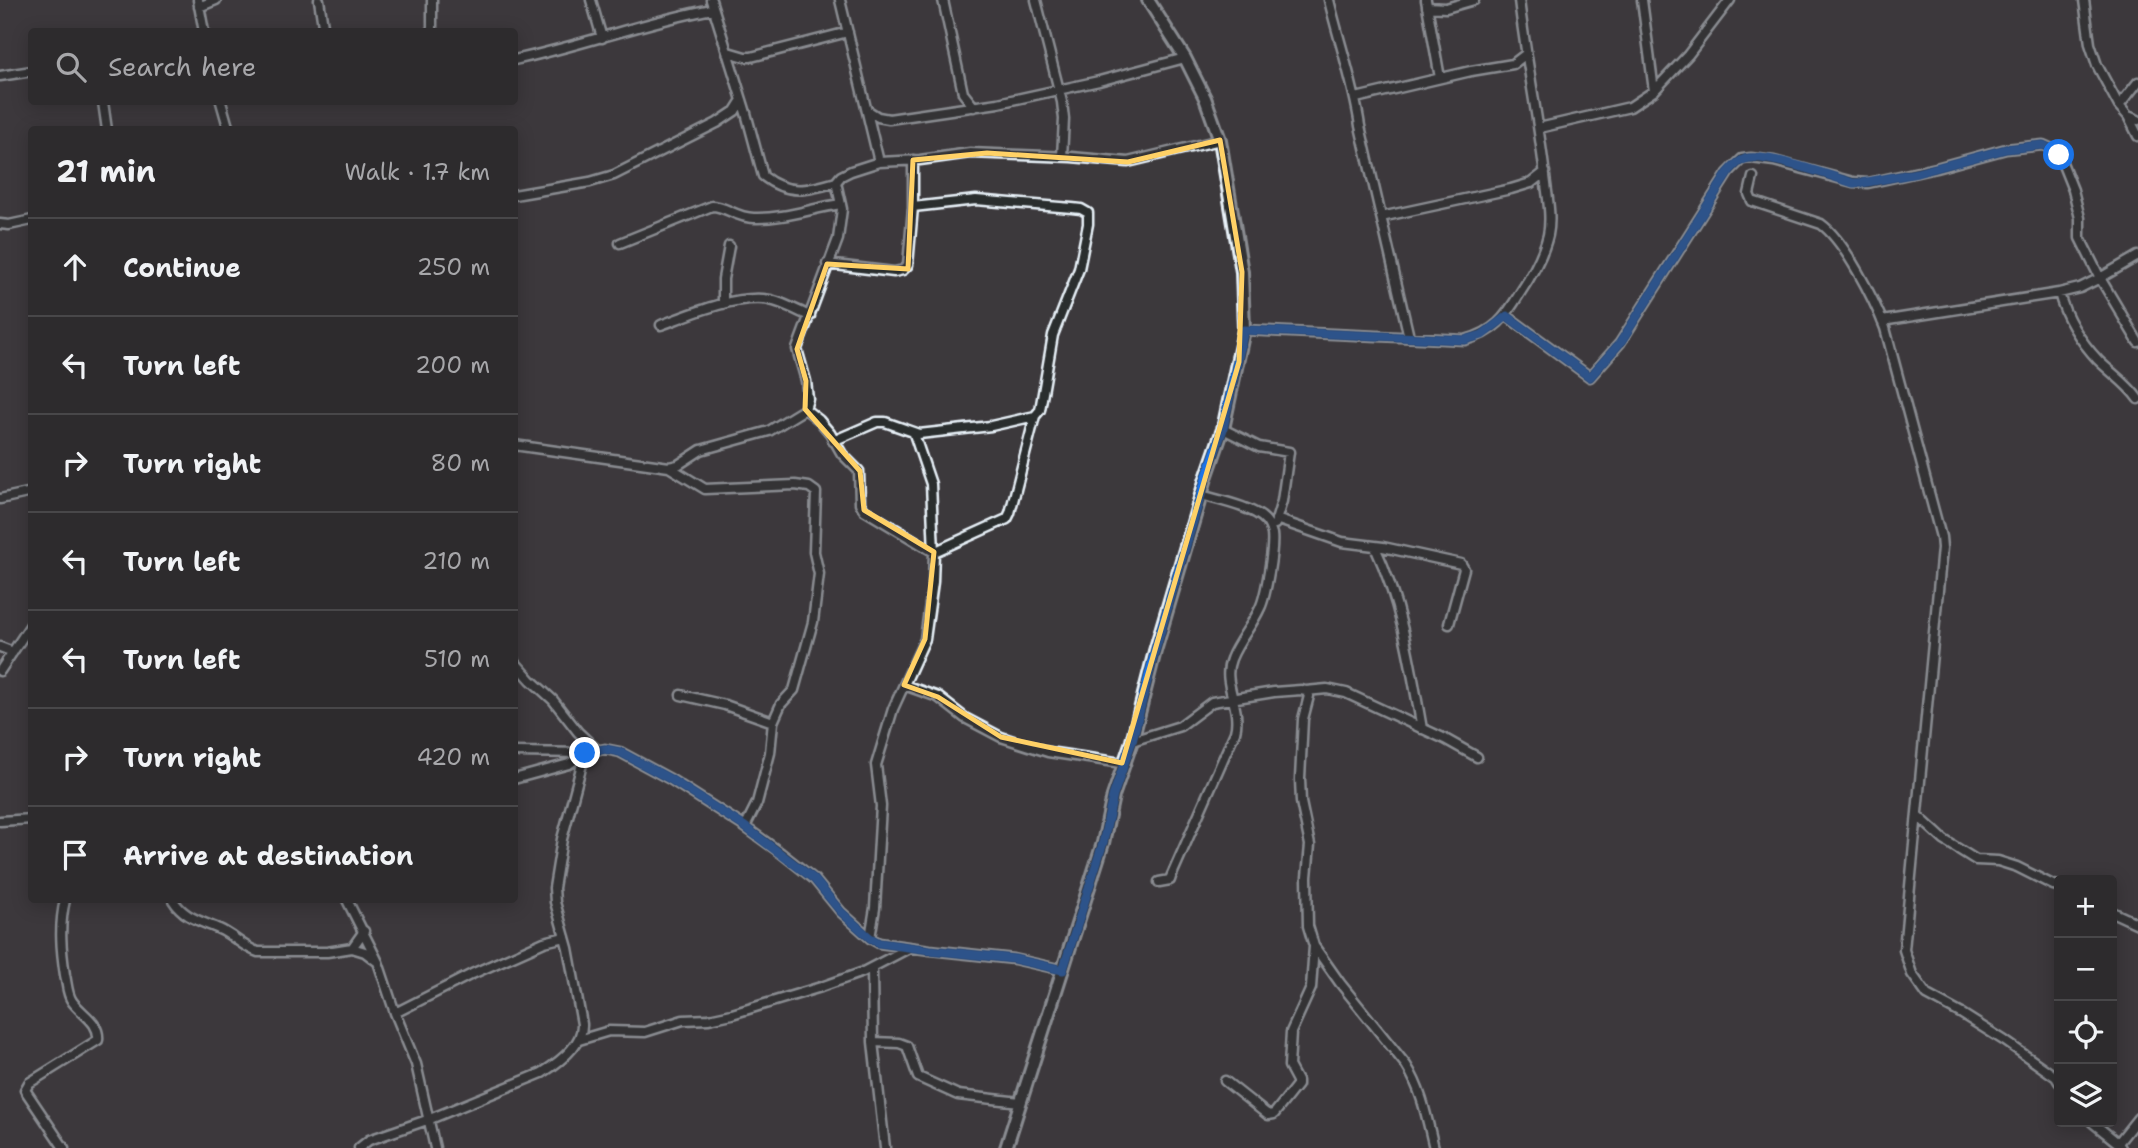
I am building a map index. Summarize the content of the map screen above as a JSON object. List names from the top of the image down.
{
  "page": {
    "search": "Search here",
    "heading": ["21 min", "Walk · 1.7 km"],
    "list": [
      ["Continue", "250 m"],
      ["Turn left", "200 m"],
      ["Turn right", "80 m"],
      ["Turn left", "210 m"],
      ["Turn left", "510 m"],
      ["Turn right", "420 m"],
      "Arrive at destination"
    ],
    "map_buttons": ["+", "−"]
  }
}
